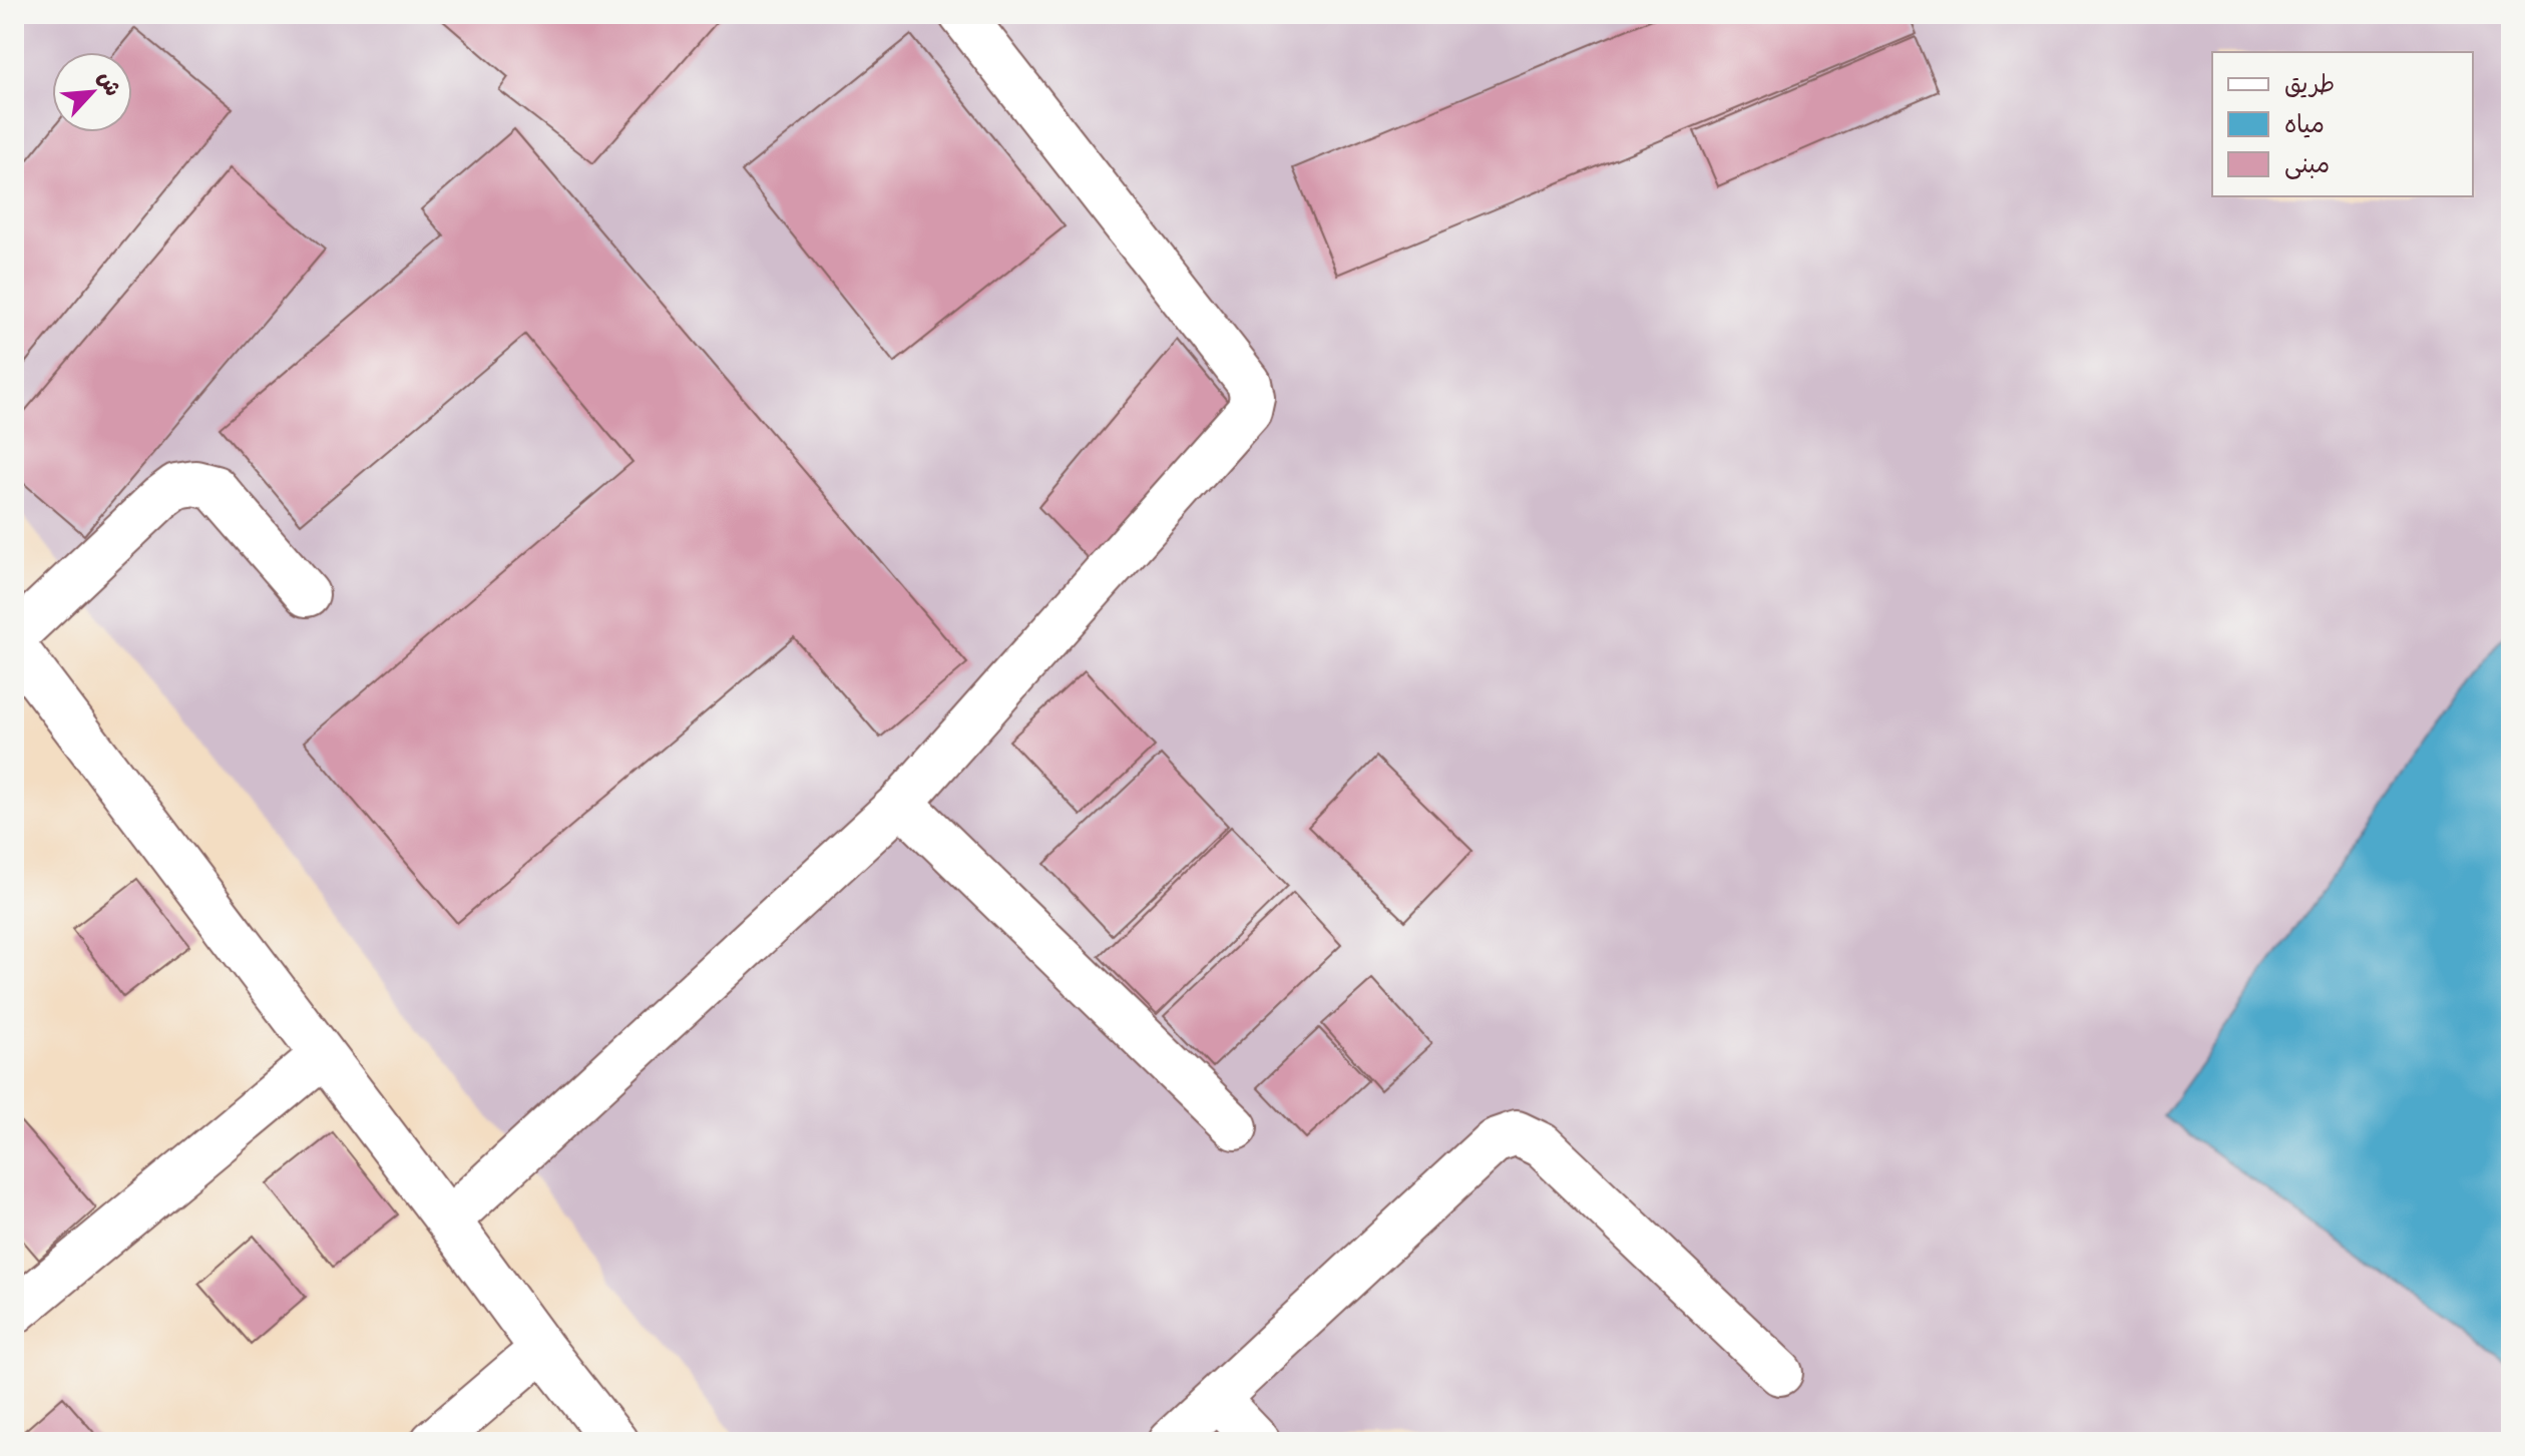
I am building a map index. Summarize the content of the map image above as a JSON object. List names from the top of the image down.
{
  "legend": ["طريق", "مياه", "مبنى"],
  "north": "top right"
}
